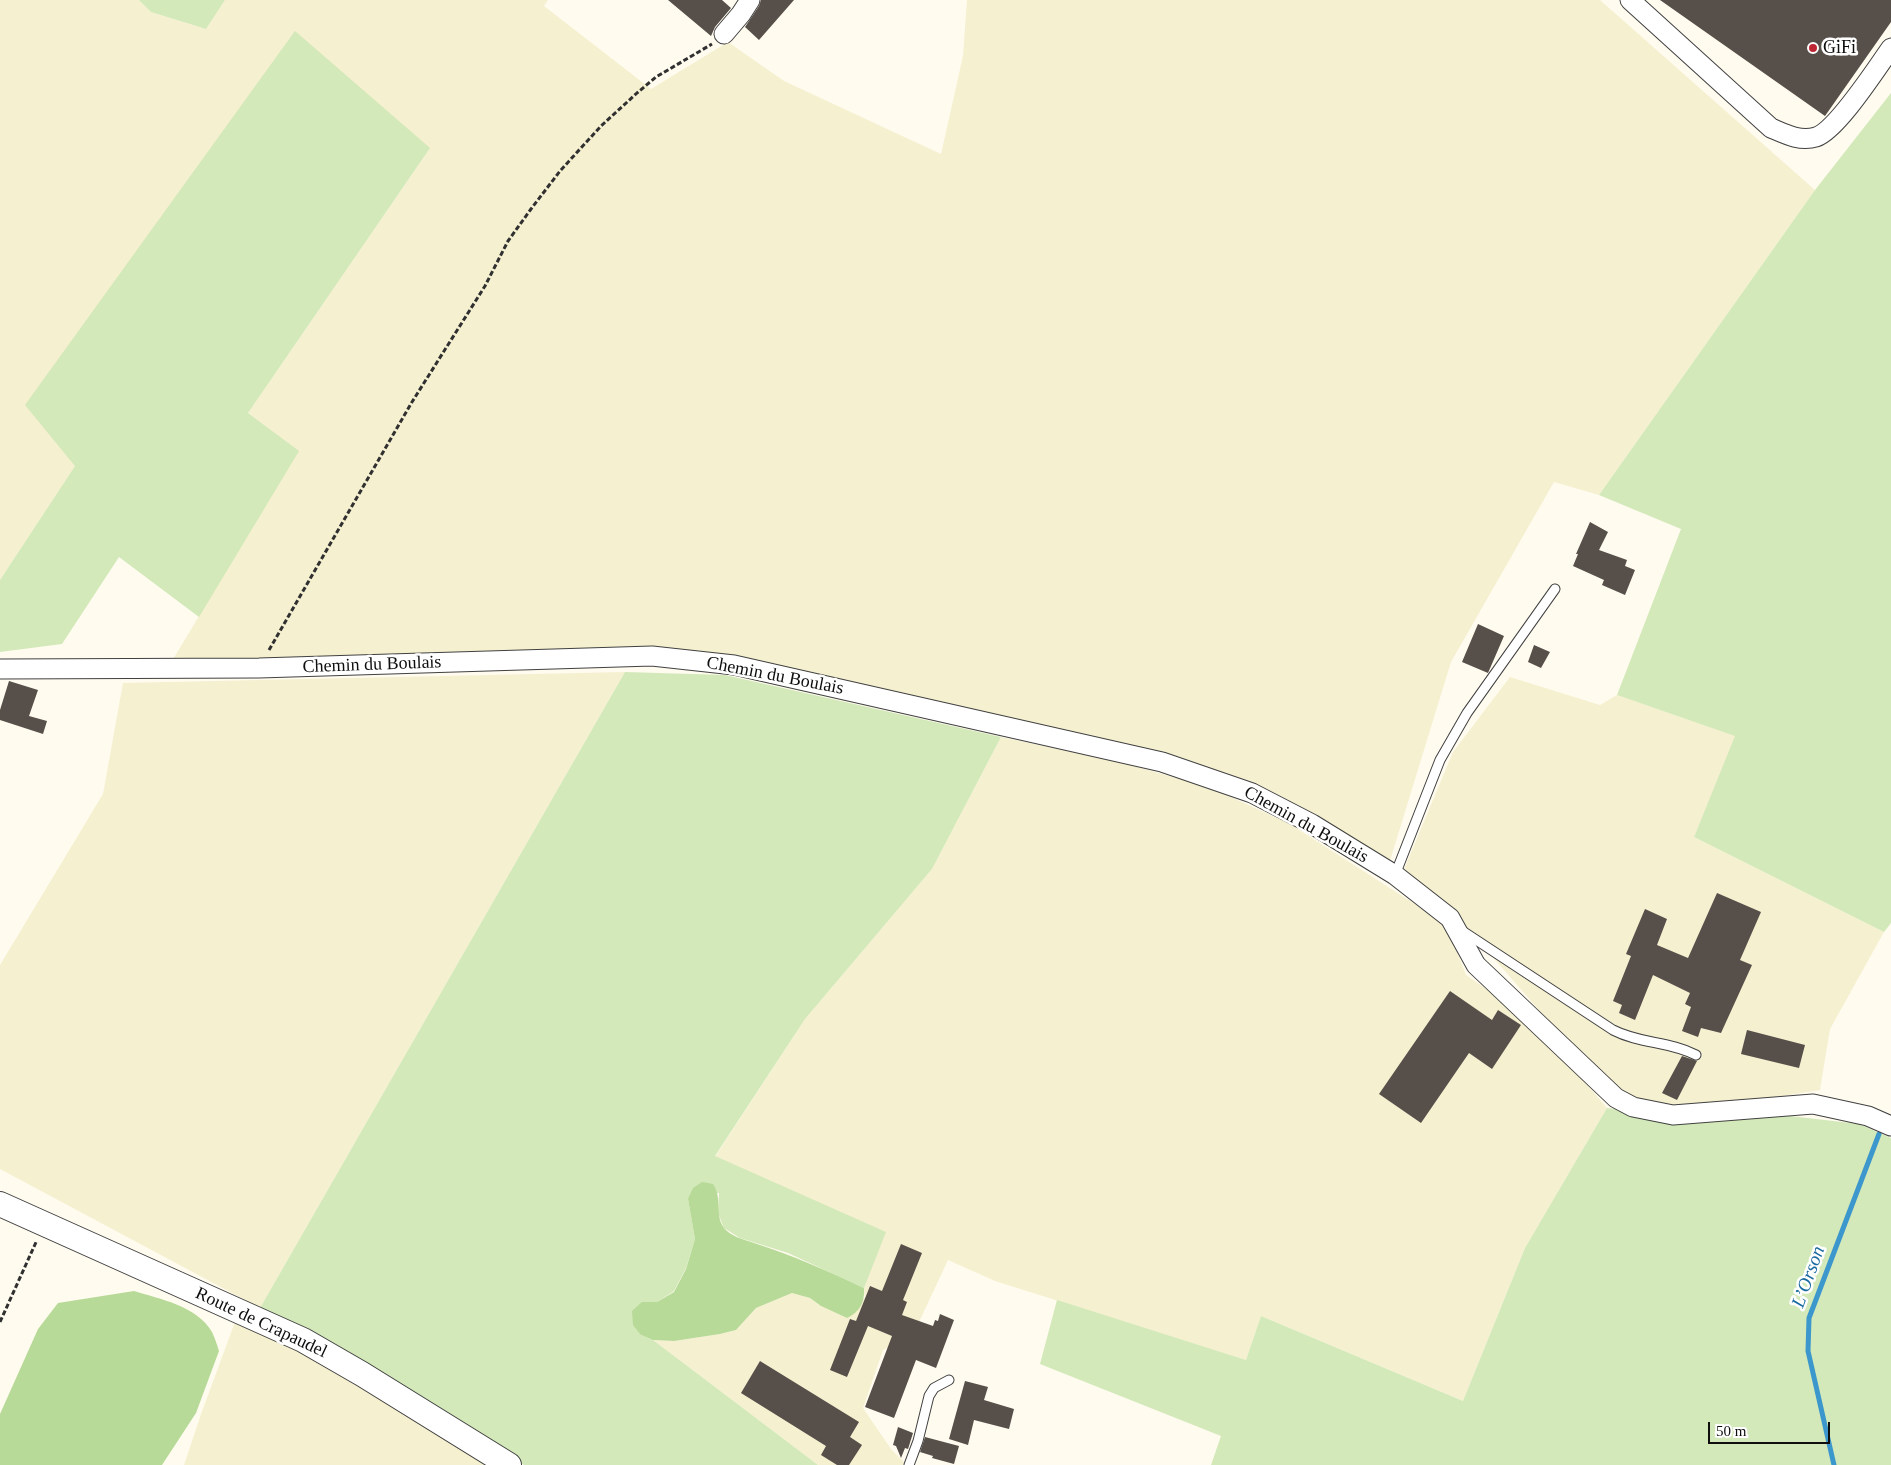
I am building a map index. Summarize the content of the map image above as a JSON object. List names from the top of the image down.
{
  "streets": {
    "street": ["Chemin du Boulais", "Route de Crapaudel"]
  },
  "water": ["L’Orson"],
  "places": ["GiFi"],
  "scale_bar": "50 m"
}
